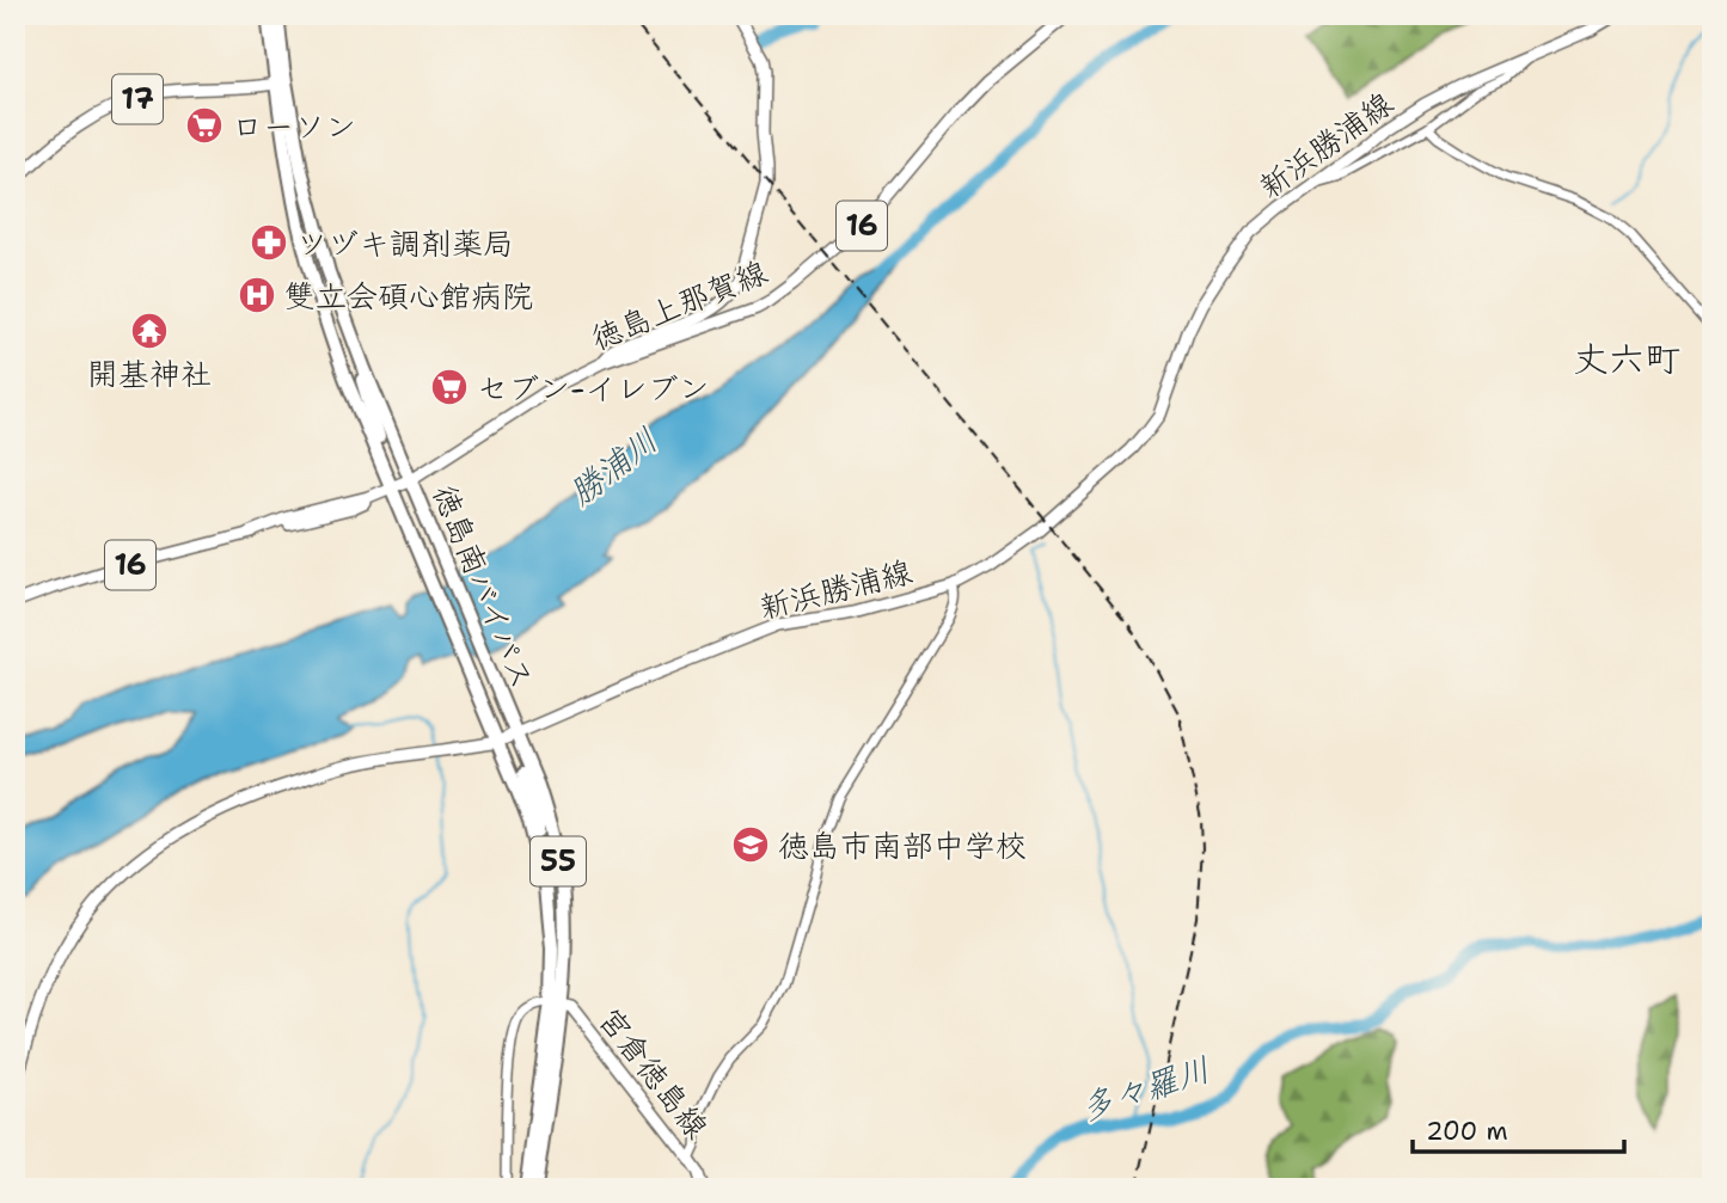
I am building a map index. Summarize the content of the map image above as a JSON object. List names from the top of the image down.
{
  "streets": {
    "highway": ["徳島南バイパス", "55"],
    "main road": [
      "17",
      "新浜勝浦線",
      "16",
      "徳島上那賀線",
      "宮倉徳島線"
    ]
  },
  "crossings": [
    ["17", "徳島南バイパス"],
    ["新浜勝浦線", "徳島南バイパス"],
    ["徳島上那賀線", "徳島南バイパス"],
    ["徳島南バイパス", "宮倉徳島線"]
  ],
  "districts": ["丈六町"],
  "water": ["勝浦川", "多々羅川"],
  "places": {
    "supermarket": ["ローソン", "セブン-イレブン"],
    "pharmacy": ["ツヅキ調剤薬局"],
    "hospital": ["雙立会碩心館病院"],
    "temple": ["開基神社"],
    "school or university": ["徳島市南部中学校"]
  },
  "scale_bar": "200 m"
}
